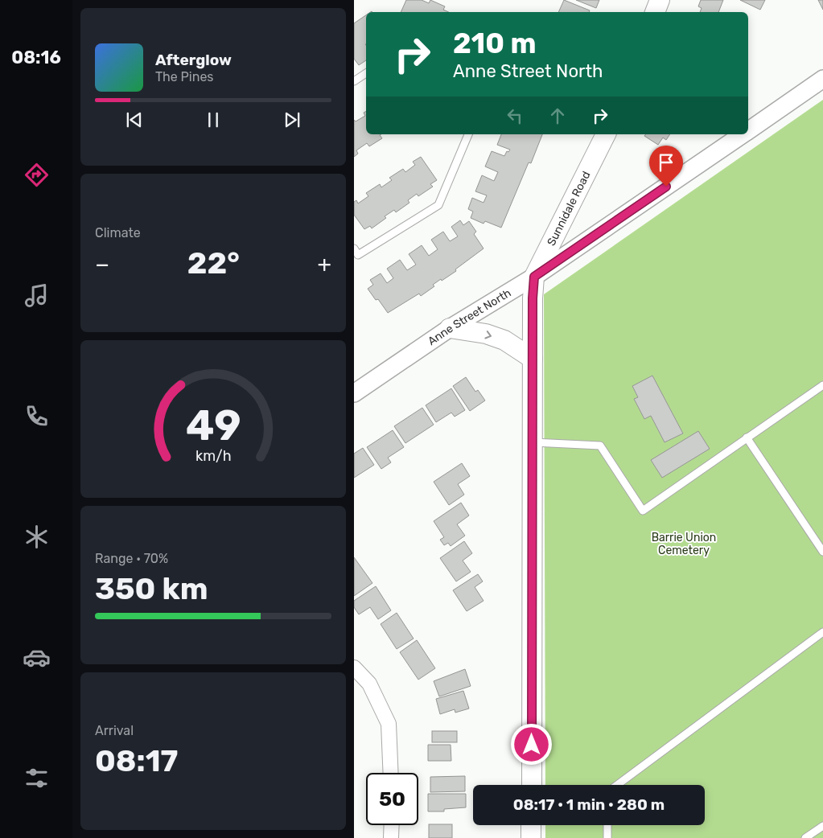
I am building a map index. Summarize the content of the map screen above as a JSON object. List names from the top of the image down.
{
  "streets": {
    "main road": ["Sunnidale Road"],
    "street": ["Anne Street North"]
  },
  "crossings": [
    ["Sunnidale Road", "Anne Street North"]
  ],
  "parks": ["Barrie Union Cemetery"],
  "page": {
    "tabs": "08:16",
    "turn": ["210 m", "Anne Street North"],
    "song": ["Afterglow", "The Pines"],
    "tile": [
      "Climate",
      ["Range · 70%", "350 km"],
      ["Arrival", "08:17"]
    ],
    "heat": ["−", "22°", "+"],
    "limit": "50",
    "trip": "08:17 · 1 min · 280 m",
    "gauge": ["49", "km/h"]
  }
}
